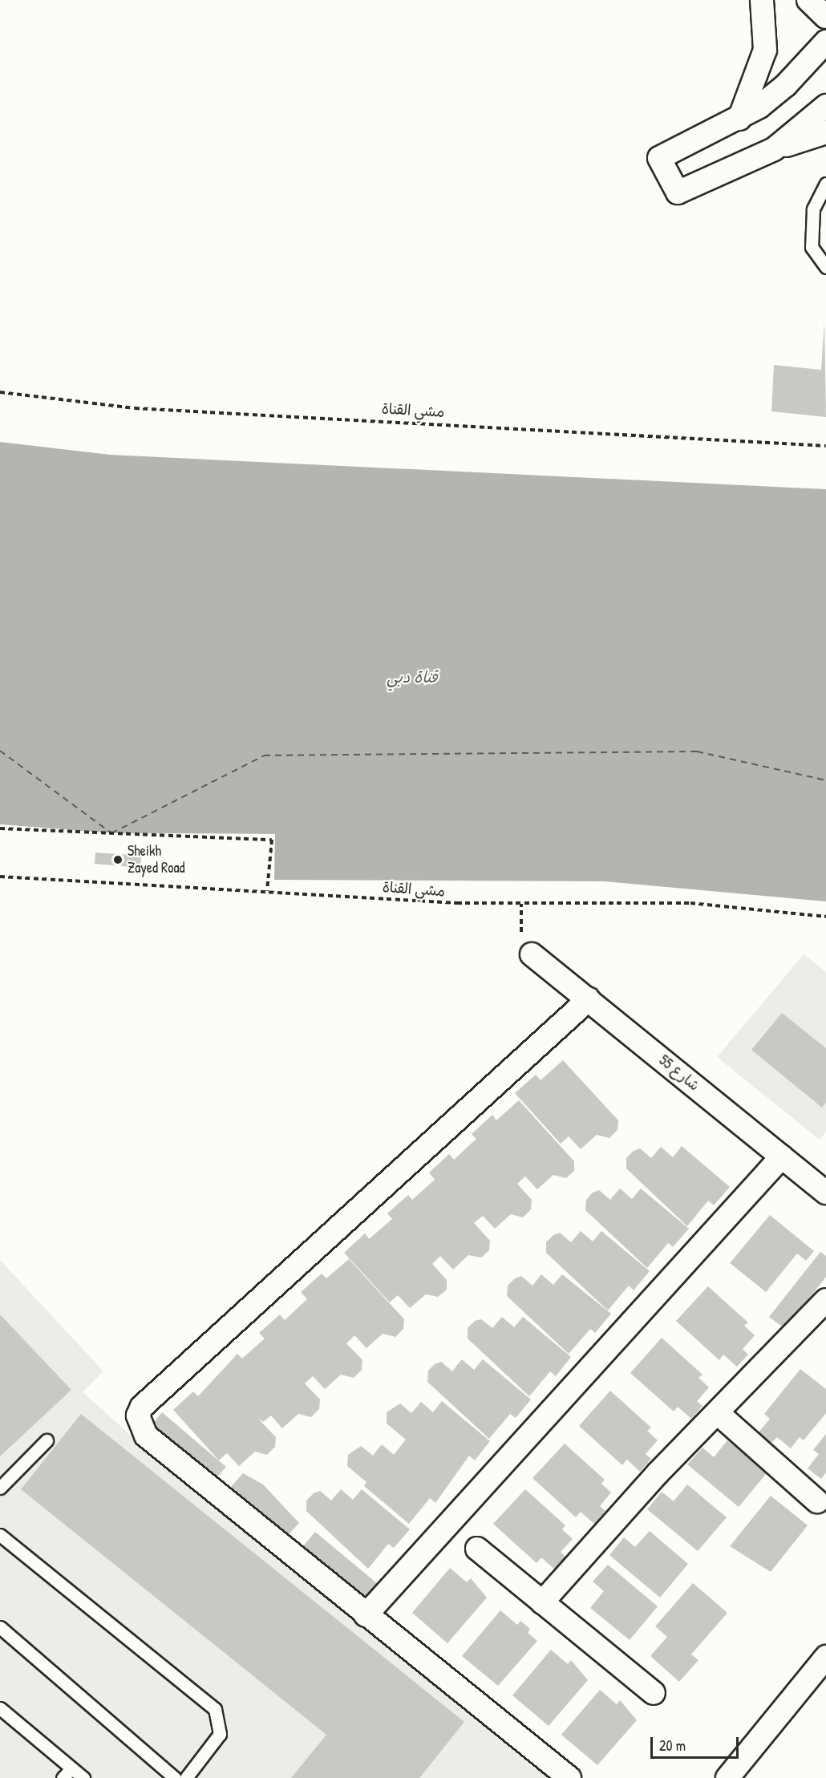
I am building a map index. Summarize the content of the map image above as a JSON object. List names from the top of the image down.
{
  "streets": {
    "street": ["شارع 55"],
    "path": ["مشي القناة"]
  },
  "water": ["قناة دبي"],
  "places": ["Sheikh Zayed Road"],
  "scale_bar": "20 m"
}
